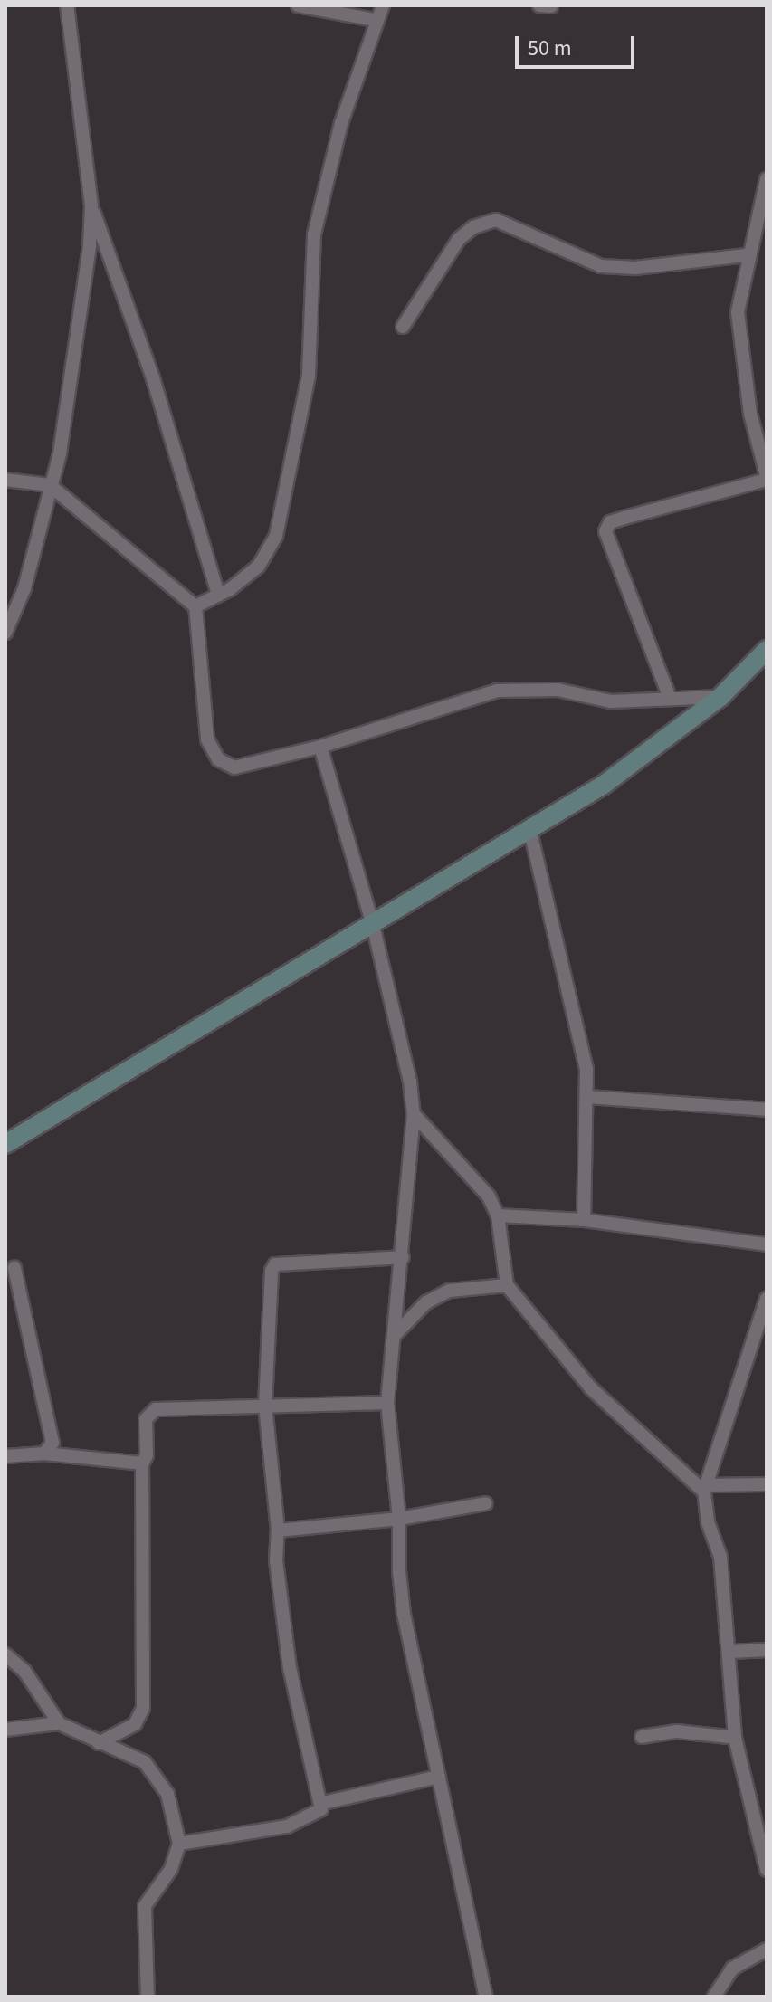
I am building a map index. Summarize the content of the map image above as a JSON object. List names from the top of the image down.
{
  "scale_bar": "50 m"
}
